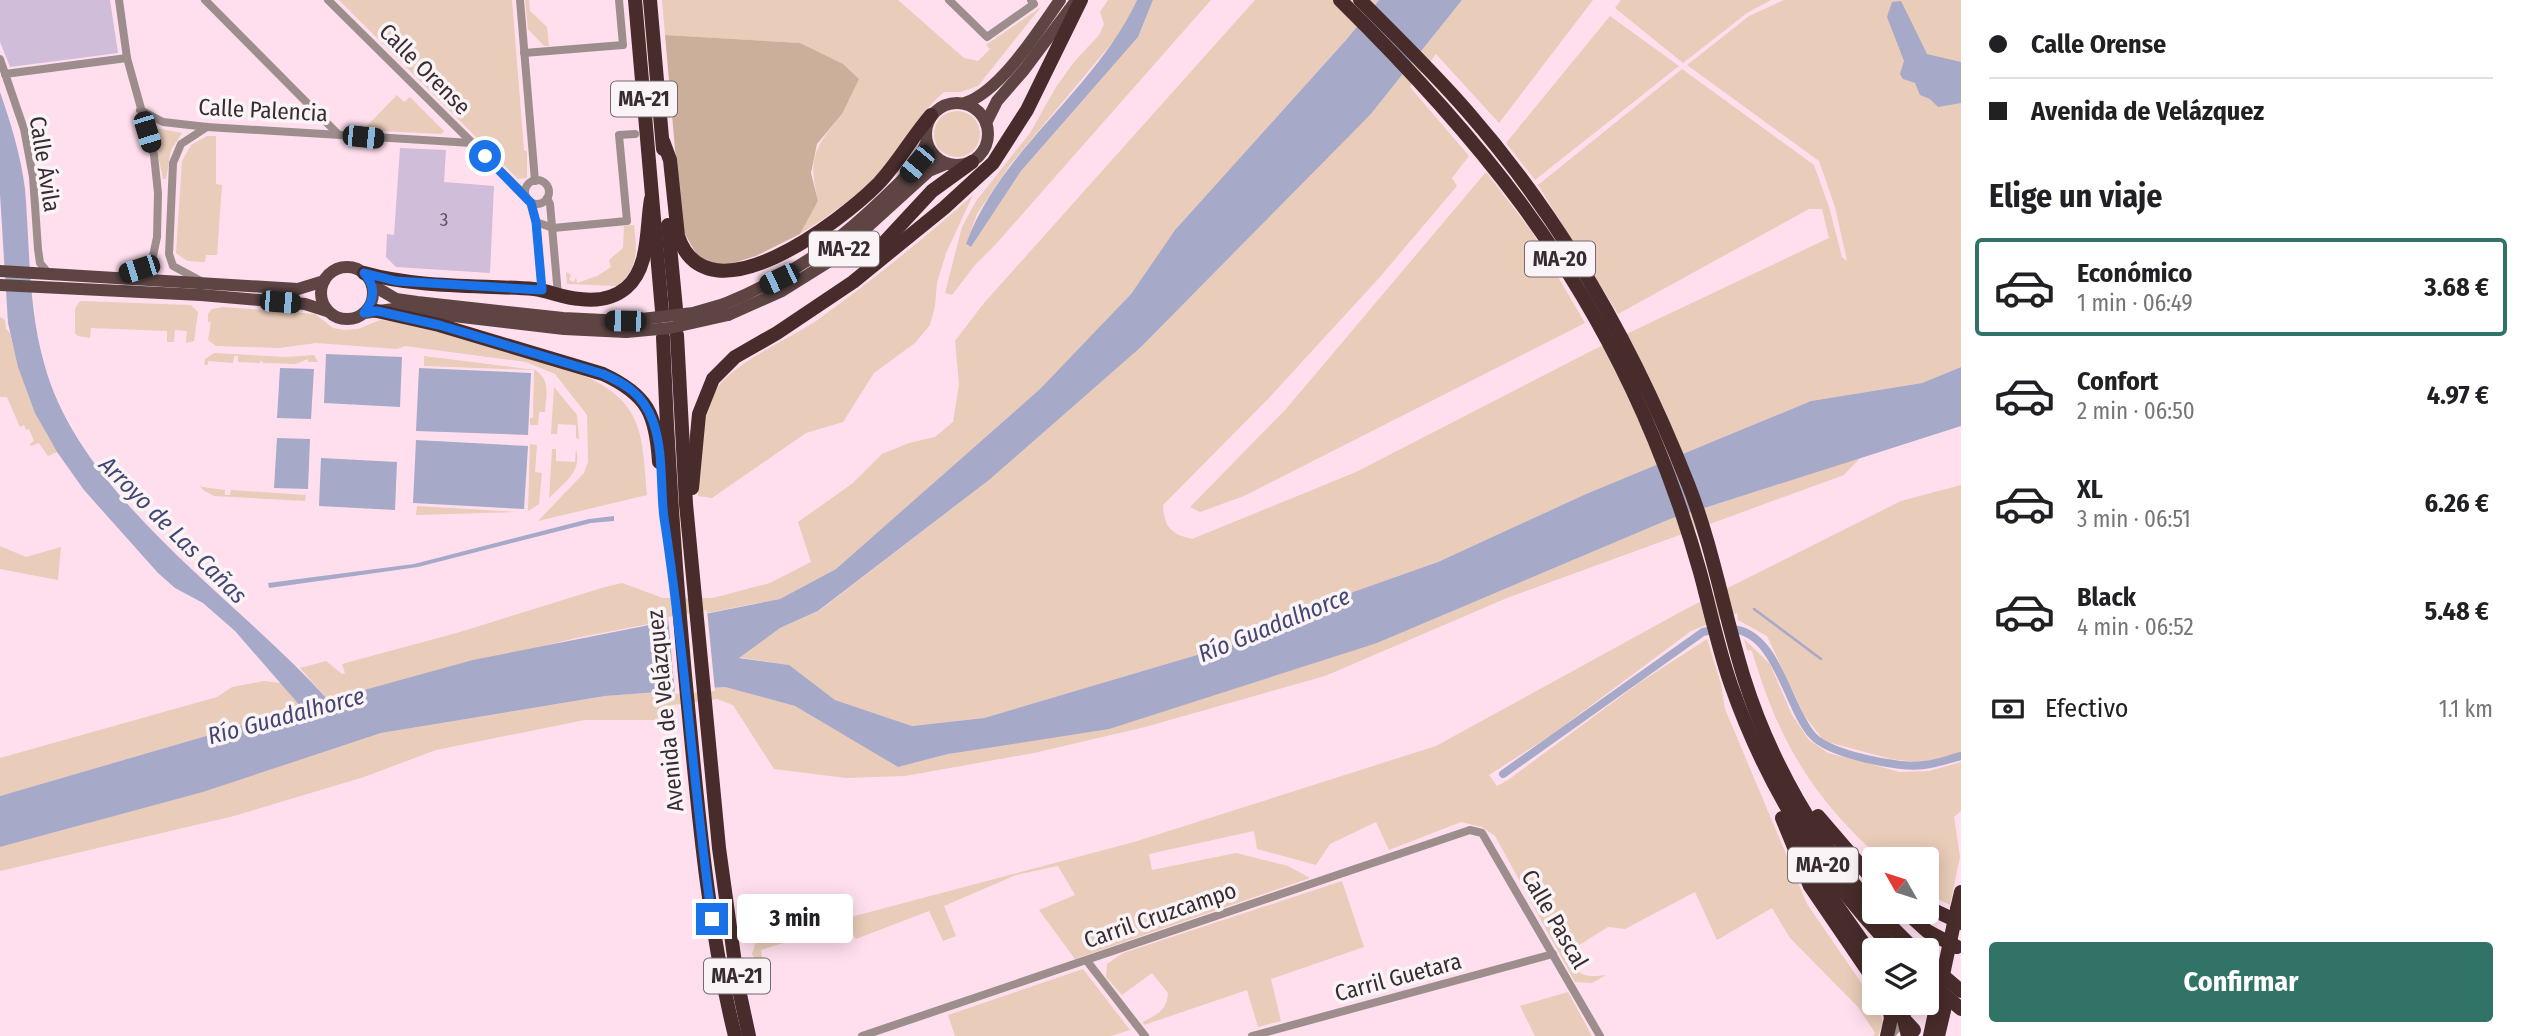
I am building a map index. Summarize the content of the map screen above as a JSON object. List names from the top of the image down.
{
  "streets": {
    "highway": ["MA-21", "MA-20", "Avenida de Velázquez"],
    "main road": ["MA-22"],
    "street": [
      "Calle Orense",
      "Calle Palencia",
      "Calle Ávila",
      "Carril Cruzcampo",
      "Calle Pascal",
      "Carril Guetara"
    ]
  },
  "crossings": [
    ["Calle Orense", "Calle Palencia"],
    ["MA-22", "Avenida de Velázquez"],
    ["Carril Cruzcampo", "Calle Pascal"],
    ["Calle Pascal", "Carril Guetara"]
  ],
  "water": ["Arroyo de Las Cañas", "Río Guadalhorce"],
  "house_numbers": ["3"],
  "north": "top left",
  "page": {
    "banner": ["Calle Orense", "Avenida de Velázquez"],
    "heading": "Elige un viaje",
    "list": [
      {
        "name": "Económico",
        "note": "1 min · 06:49",
        "value": "3.68 €"
      },
      {
        "name": "Confort",
        "note": "2 min · 06:50",
        "value": "4.97 €"
      },
      {
        "name": "XL",
        "note": "3 min · 06:51",
        "value": "6.26 €"
      },
      {
        "name": "Black",
        "note": "4 min · 06:52",
        "value": "5.48 €"
      }
    ],
    "pay": ["Efectivo", "1.1 km"],
    "bubble": "3 min",
    "buttons": "Confirmar"
  }
}
